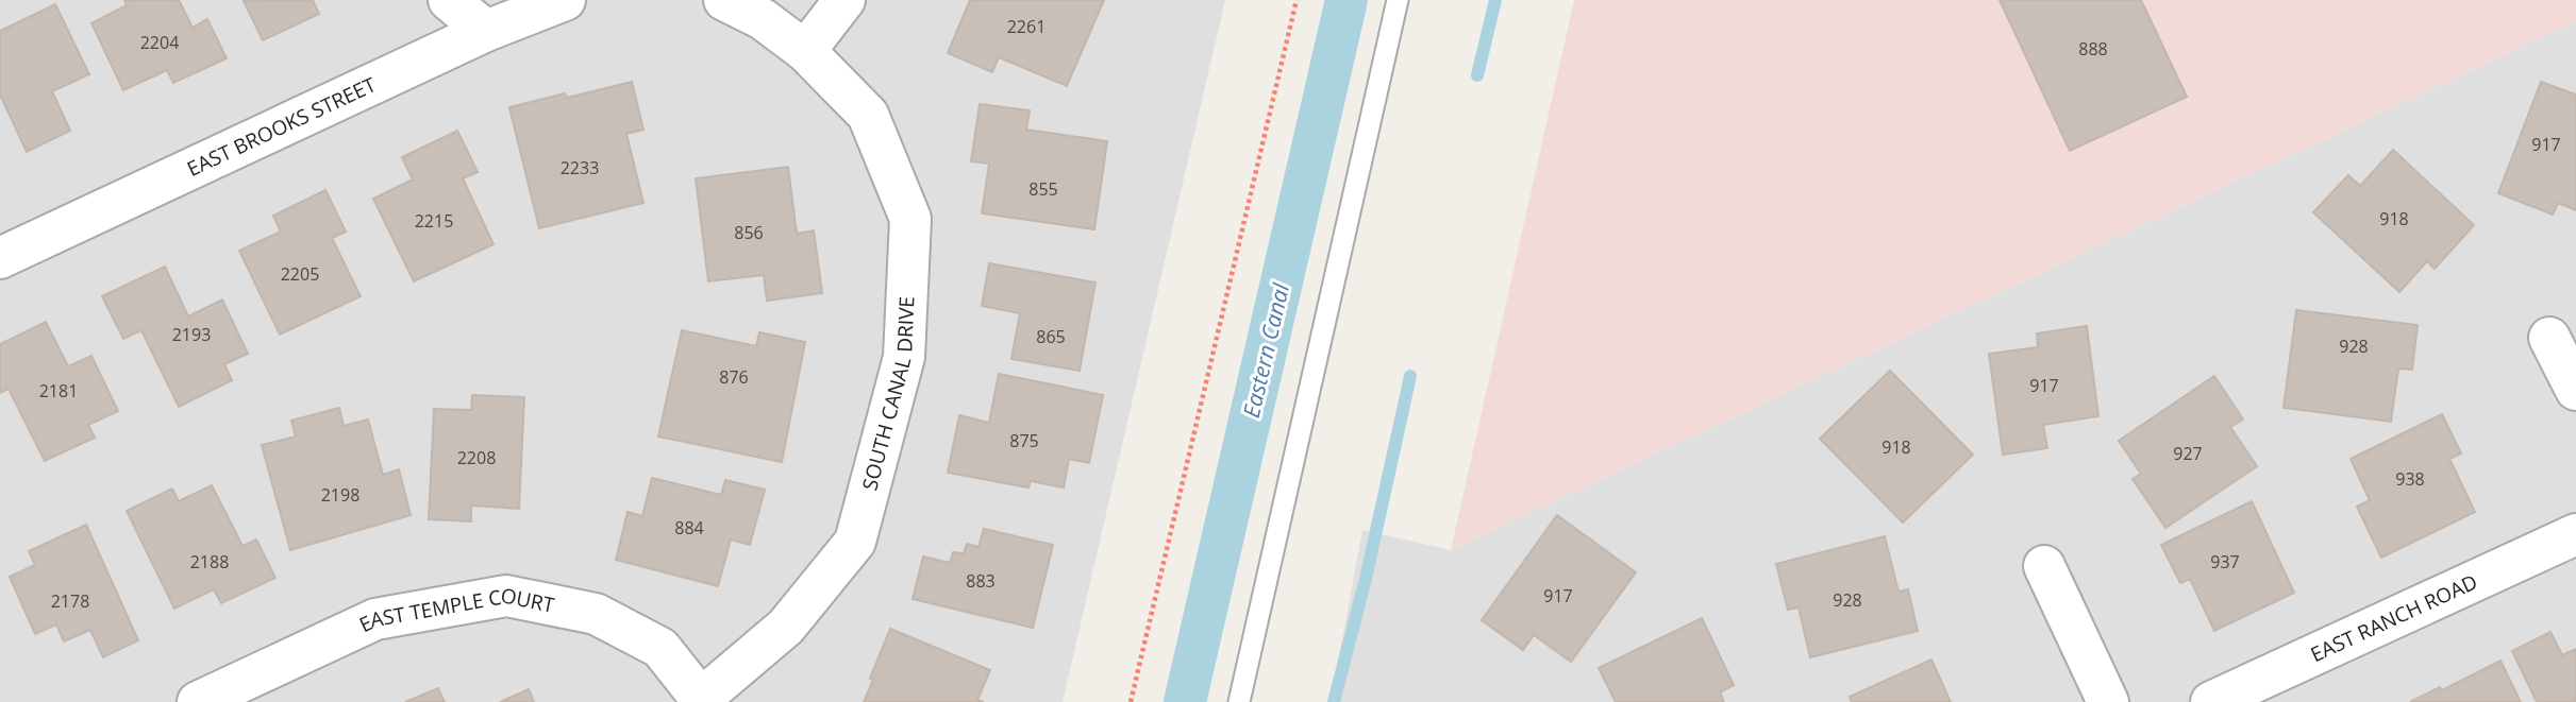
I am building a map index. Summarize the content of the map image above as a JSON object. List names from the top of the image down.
{
  "streets": {
    "street": [
      "EAST BROOKS STREET",
      "SOUTH CANAL DRIVE",
      "EAST RANCH ROAD",
      "EAST TEMPLE COURT"
    ]
  },
  "crossings": [
    ["SOUTH CANAL DRIVE", "EAST TEMPLE COURT"]
  ],
  "water": ["Eastern Canal"],
  "house_numbers": [
    "2261",
    "2204",
    "888",
    "917",
    "2233",
    "855",
    "918",
    "2215",
    "856",
    "2205",
    "2193",
    "865",
    "928",
    "876",
    "917",
    "2181",
    "875",
    "918",
    "927",
    "2208",
    "938",
    "2198",
    "884",
    "2188",
    "937",
    "883",
    "917",
    "928",
    "2178"
  ]
}
